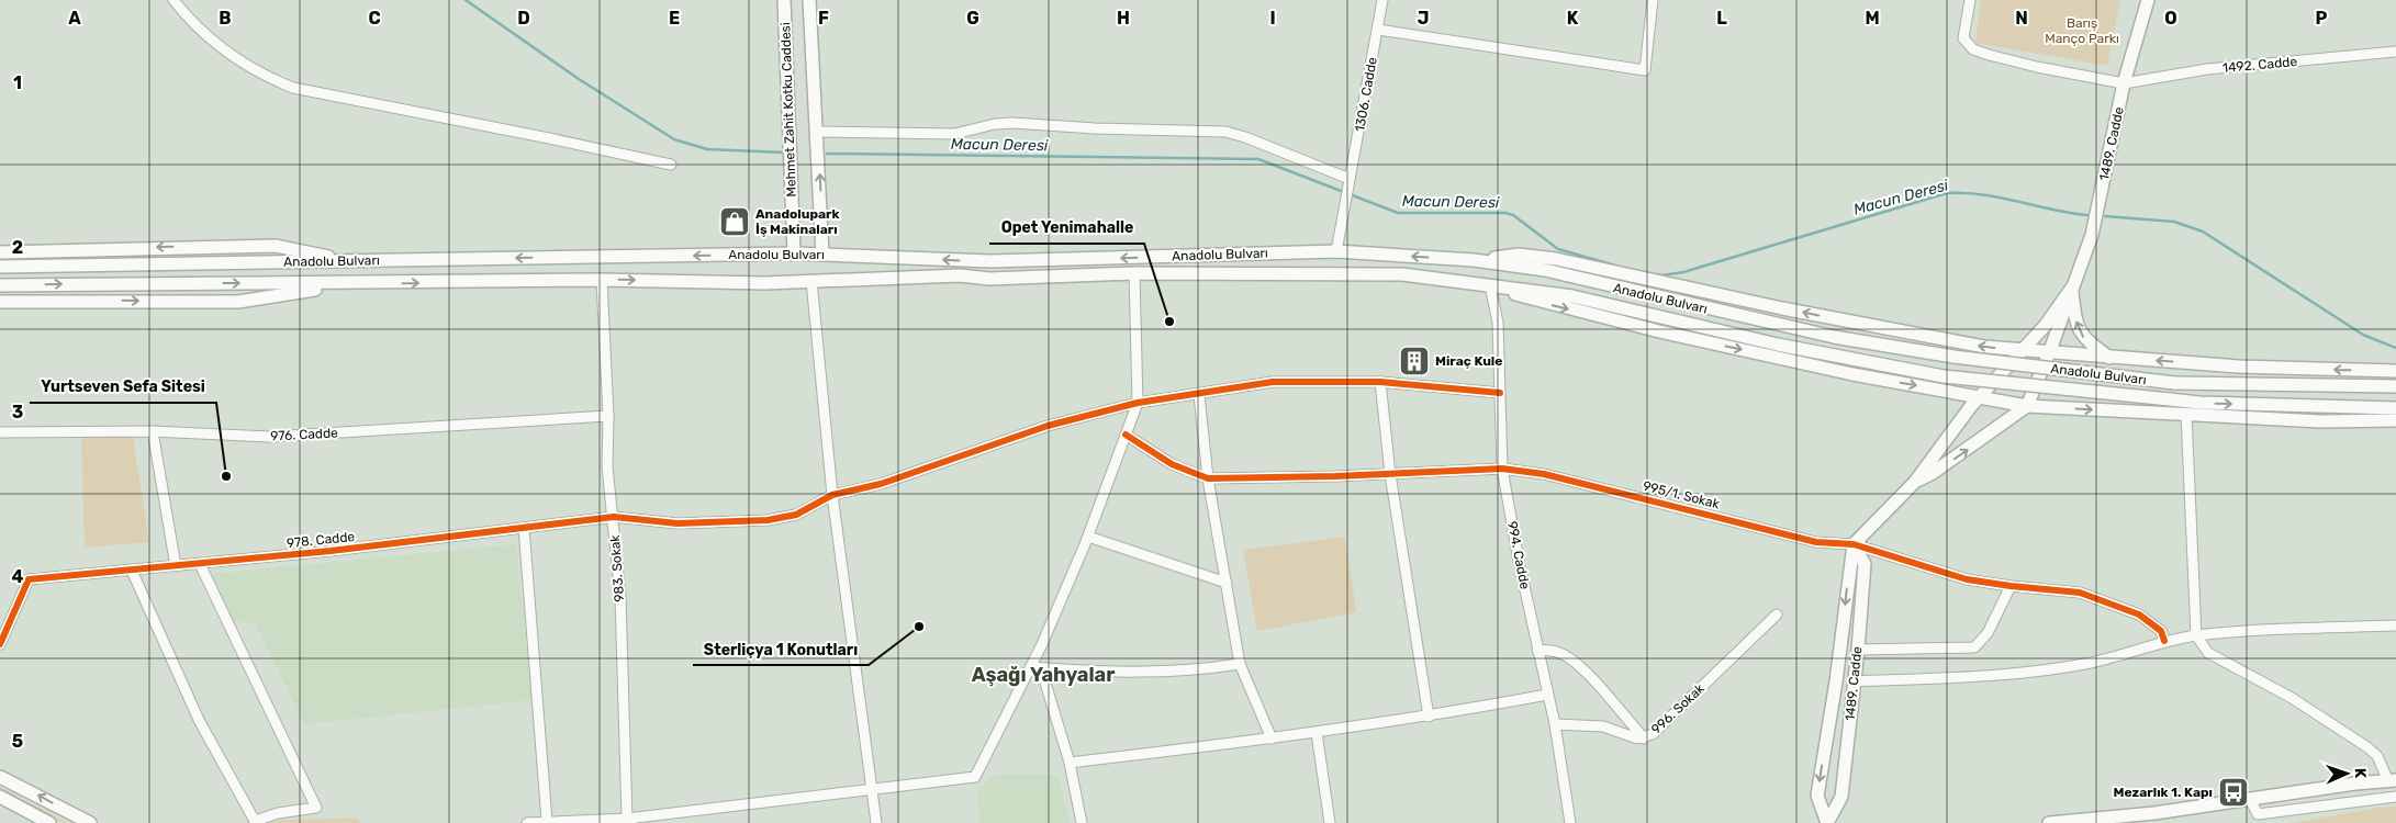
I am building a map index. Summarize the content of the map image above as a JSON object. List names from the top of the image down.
{
  "streets": {
    "main road": ["Mehmet Zahit Kotku Caddesi", "1489. Cadde", "Anadolu Bulvarı"],
    "street": [
      "1492. Cadde",
      "1306. Cadde",
      "976. Cadde",
      "995/1. Sokak",
      "978. Cadde",
      "994. Cadde",
      "983. Sokak",
      "996. Sokak"
    ]
  },
  "crossings": [
    ["1492. Cadde", "1489. Cadde"],
    ["1306. Cadde", "Anadolu Bulvarı"],
    ["Mehmet Zahit Kotku Caddesi", "Anadolu Bulvarı"],
    ["1489. Cadde", "995/1. Sokak"],
    ["Anadolu Bulvarı", "994. Cadde"],
    ["Anadolu Bulvarı", "983. Sokak"],
    ["976. Cadde", "983. Sokak"],
    ["995/1. Sokak", "994. Cadde"],
    ["978. Cadde", "994. Cadde"],
    ["978. Cadde", "983. Sokak"],
    ["994. Cadde", "996. Sokak"]
  ],
  "districts": ["Aşağı Yahyalar"],
  "water": ["Macun Deresi"],
  "parks": ["Barış Manço Parkı"],
  "places": {
    "shop": ["Anadolupark İş Makinaları"],
    "other": ["Opet Yenimahalle", "Yurtseven Sefa Sitesi", "Sterliçya 1 Konutları"],
    "building": ["Miraç Kule"],
    "bus stop": ["Mezarlık 1. Kapı"]
  },
  "north": "right",
  "grid": {
    "columns": [
      "A",
      "B",
      "C",
      "D",
      "E",
      "F",
      "G",
      "H",
      "I",
      "J",
      "K",
      "L",
      "M",
      "N",
      "O",
      "P"
    ],
    "rows": [
      "1",
      "2",
      "3",
      "4",
      "5"
    ]
  }
}
